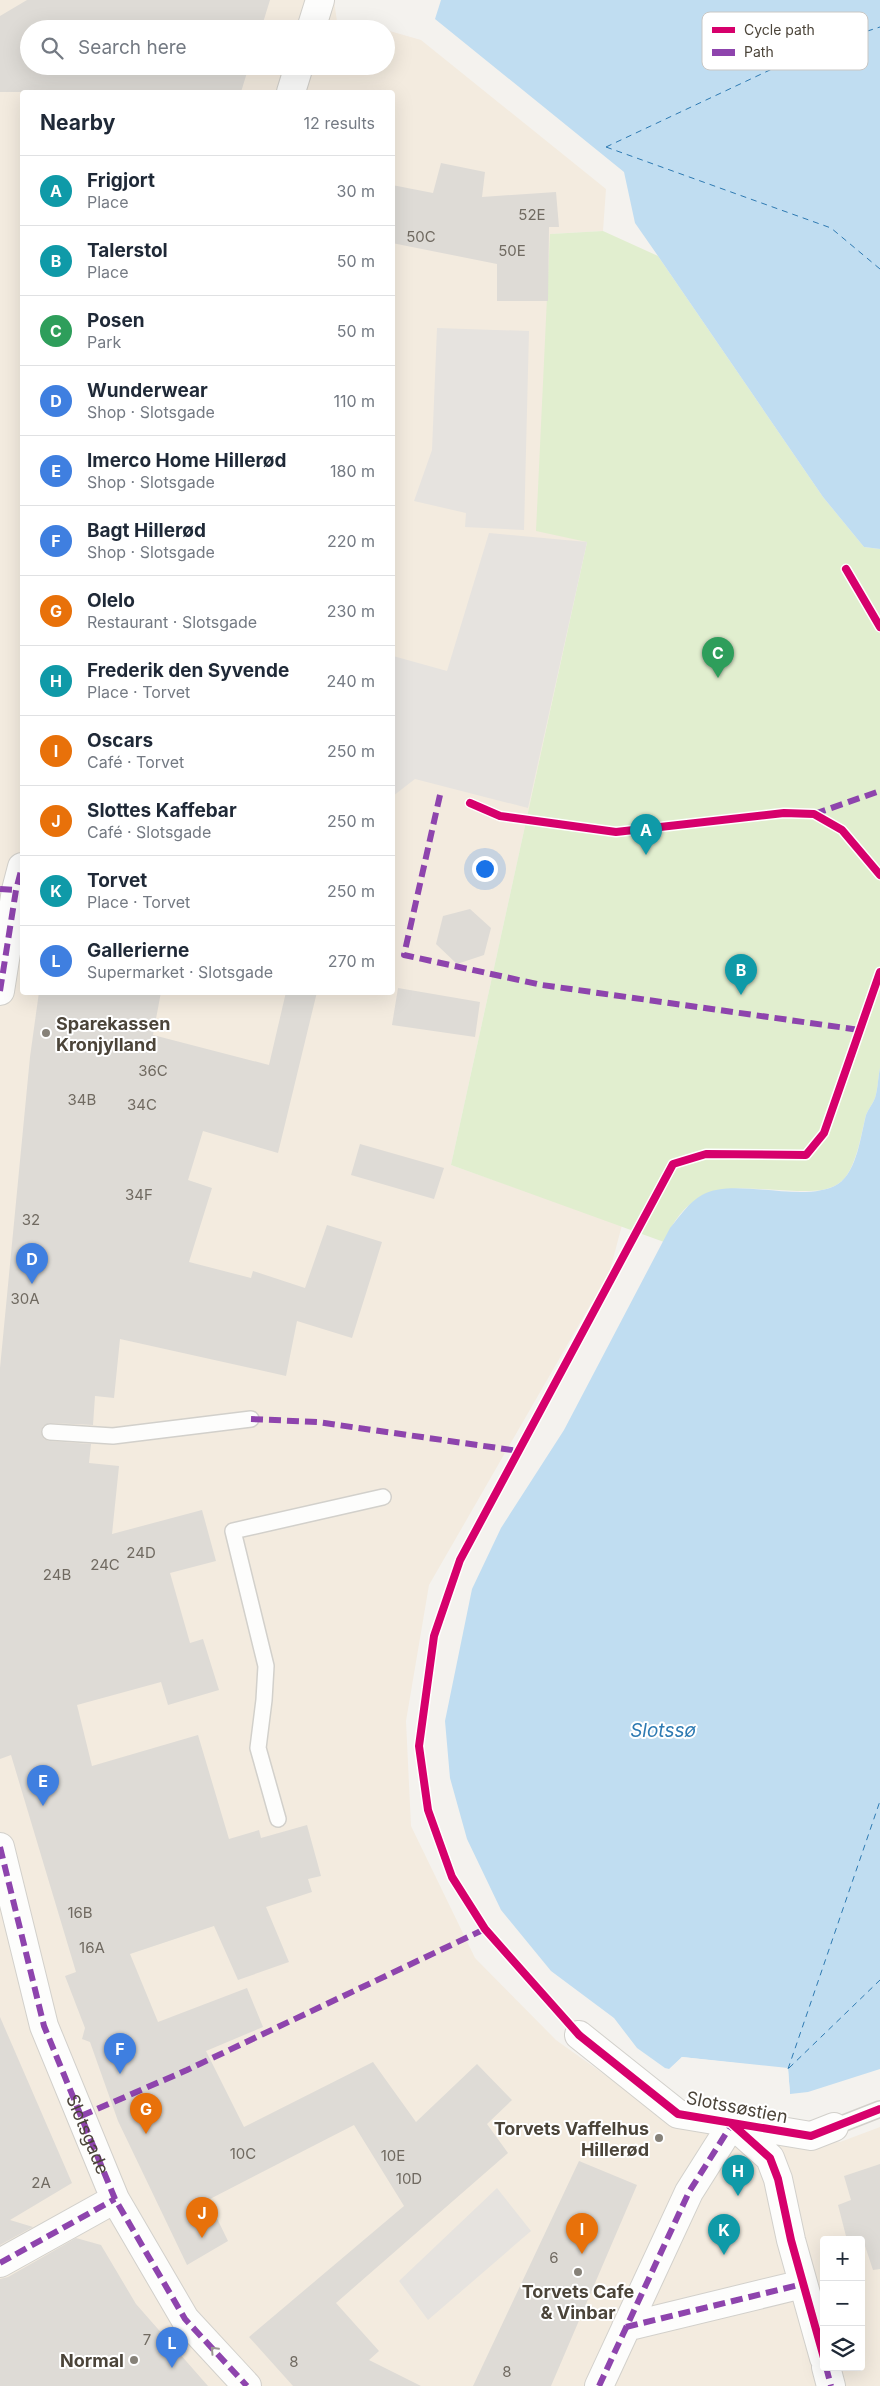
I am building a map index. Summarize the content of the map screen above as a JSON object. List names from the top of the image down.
{
  "streets": {
    "street": ["Slotssøstien", "Slotsgade"]
  },
  "one_way": ["Slotsgade"],
  "water": ["Slotssø"],
  "places": [
    "Sparekassen Kronjylland",
    "Torvets Vaffelhus Hillerød",
    "Torvets Cafe & Vinbar",
    "Normal"
  ],
  "house_numbers": [
    "52E",
    "50C",
    "50E",
    "36C",
    "34B",
    "34C",
    "34F",
    "32",
    "30A",
    "24D",
    "24C",
    "24B",
    "16B",
    "16A",
    "10C",
    "10E",
    "10D",
    "2A",
    "6",
    "7",
    "8",
    "8"
  ],
  "legend": ["Cycle path", "Path"],
  "page": {
    "search": "Search here",
    "heading": ["Nearby", "12 results"],
    "list": [
      {
        "mark": "A",
        "name": "Frigjort",
        "note": "Place",
        "value": "30 m"
      },
      {
        "mark": "B",
        "name": "Talerstol",
        "note": "Place",
        "value": "50 m"
      },
      {
        "mark": "C",
        "name": "Posen",
        "note": "Park",
        "value": "50 m"
      },
      {
        "mark": "D",
        "name": "Wunderwear",
        "note": "Shop · Slotsgade",
        "value": "110 m"
      },
      {
        "mark": "E",
        "name": "Imerco Home Hillerød",
        "note": "Shop · Slotsgade",
        "value": "180 m"
      },
      {
        "mark": "F",
        "name": "Bagt Hillerød",
        "note": "Shop · Slotsgade",
        "value": "220 m"
      },
      {
        "mark": "G",
        "name": "Olelo",
        "note": "Restaurant · Slotsgade",
        "value": "230 m"
      },
      {
        "mark": "H",
        "name": "Frederik den Syvende",
        "note": "Place · Torvet",
        "value": "240 m"
      },
      {
        "mark": "I",
        "name": "Oscars",
        "note": "Café · Torvet",
        "value": "250 m"
      },
      {
        "mark": "J",
        "name": "Slottes Kaffebar",
        "note": "Café · Slotsgade",
        "value": "250 m"
      },
      {
        "mark": "K",
        "name": "Torvet",
        "note": "Place · Torvet",
        "value": "250 m"
      },
      {
        "mark": "L",
        "name": "Gallerierne",
        "note": "Supermarket · Slotsgade",
        "value": "270 m"
      }
    ],
    "pins": [
      "C",
      "A",
      "B",
      "D",
      "E",
      "F",
      "G",
      "H",
      "J",
      "I",
      "K",
      "L"
    ],
    "map_buttons": ["+", "−"]
  }
}
